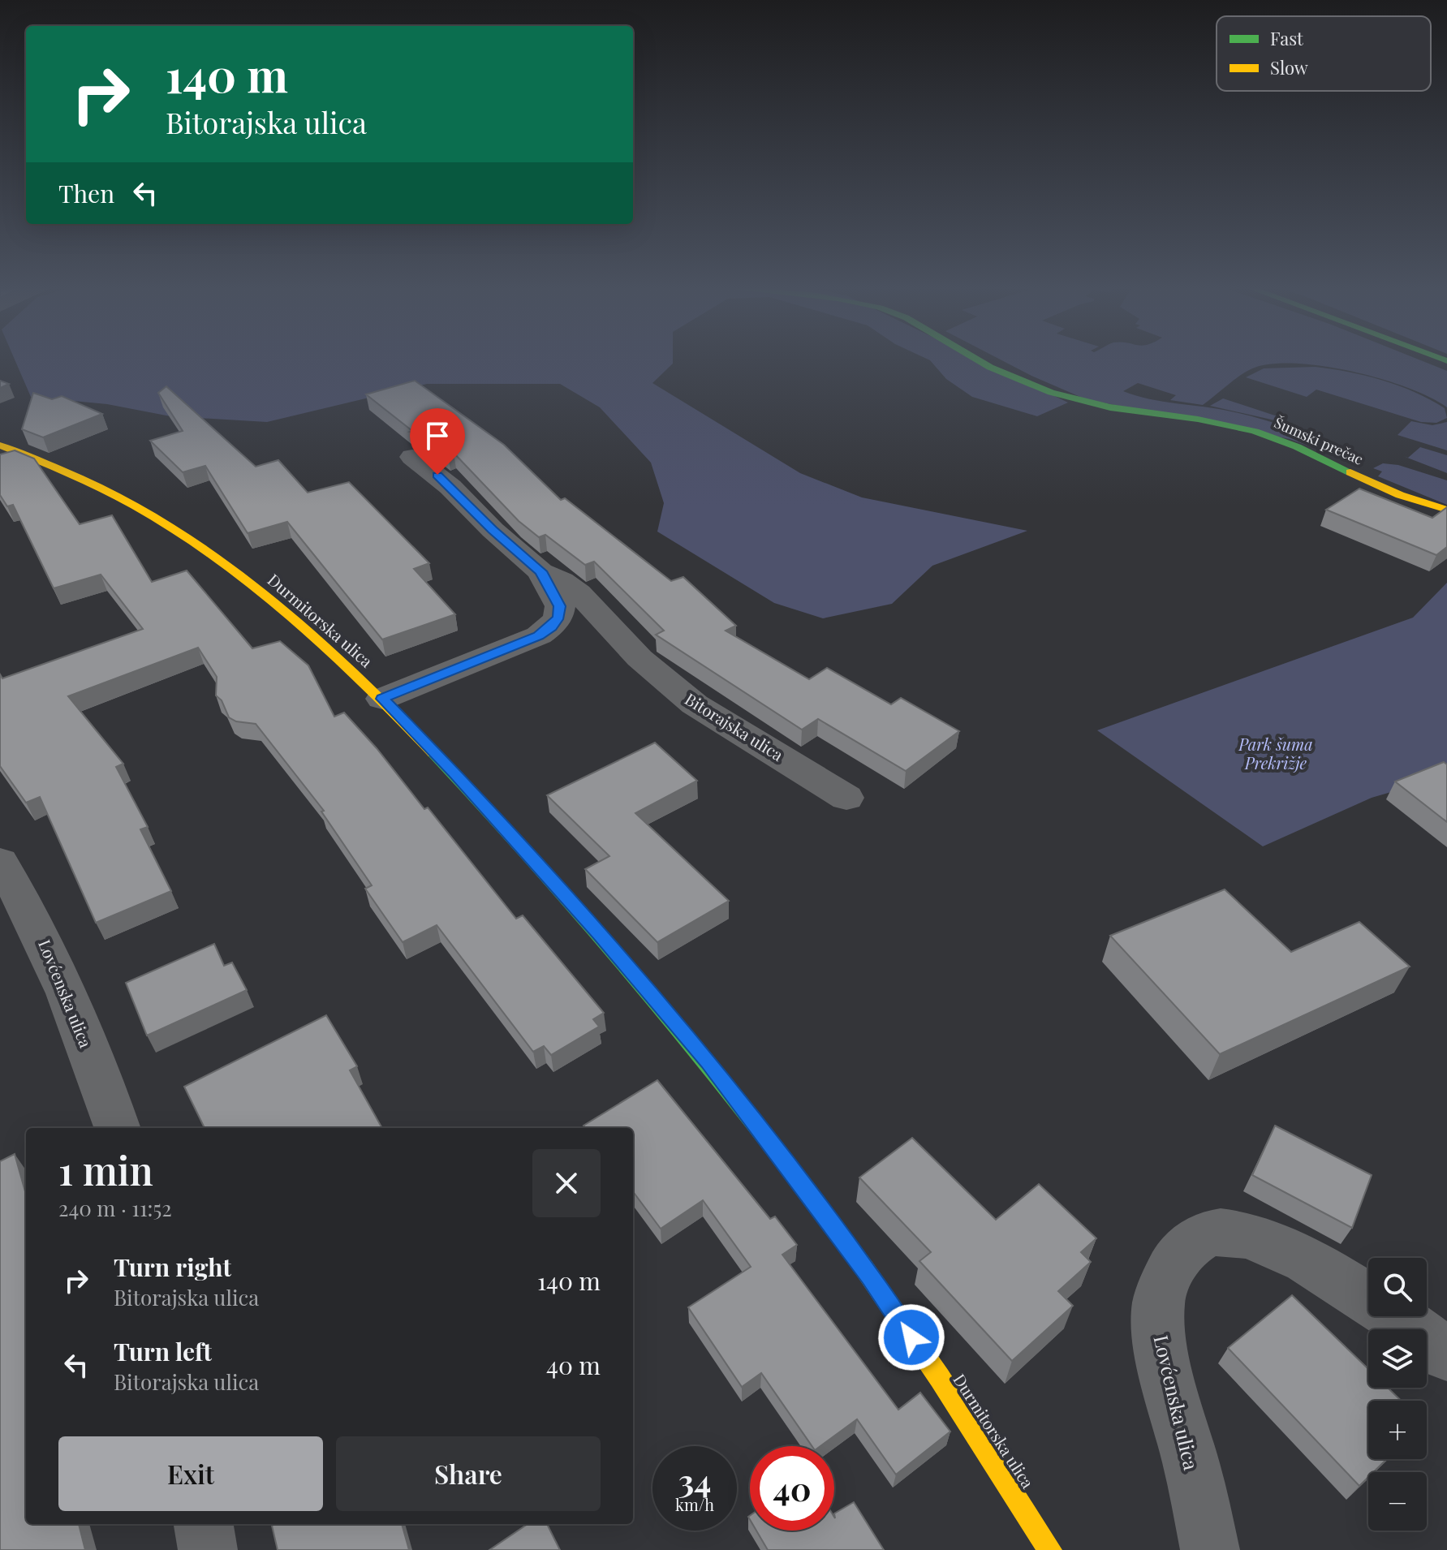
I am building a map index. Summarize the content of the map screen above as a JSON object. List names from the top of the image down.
{
  "streets": {
    "street": [
      "Šumski prečac",
      "Durmitorska ulica",
      "Bitorajska ulica",
      "Lovćenska ulica"
    ]
  },
  "crossings": [
    ["Durmitorska ulica", "Bitorajska ulica"]
  ],
  "parks": ["Park šuma Prekrižje"],
  "legend": ["Fast", "Slow"],
  "page": {
    "turn": ["140 m", "Bitorajska ulica"],
    "then": "Then",
    "heading": ["1 min", "240 m · 11:52"],
    "list": [
      {
        "name": "Turn right",
        "note": "Bitorajska ulica",
        "value": "140 m"
      },
      {
        "name": "Turn left",
        "note": "Bitorajska ulica",
        "value": "40 m"
      }
    ],
    "map_buttons": ["+", "−"],
    "buttons": ["Exit", "Share"],
    "speed": "34 km/h",
    "limit": "40"
  }
}
